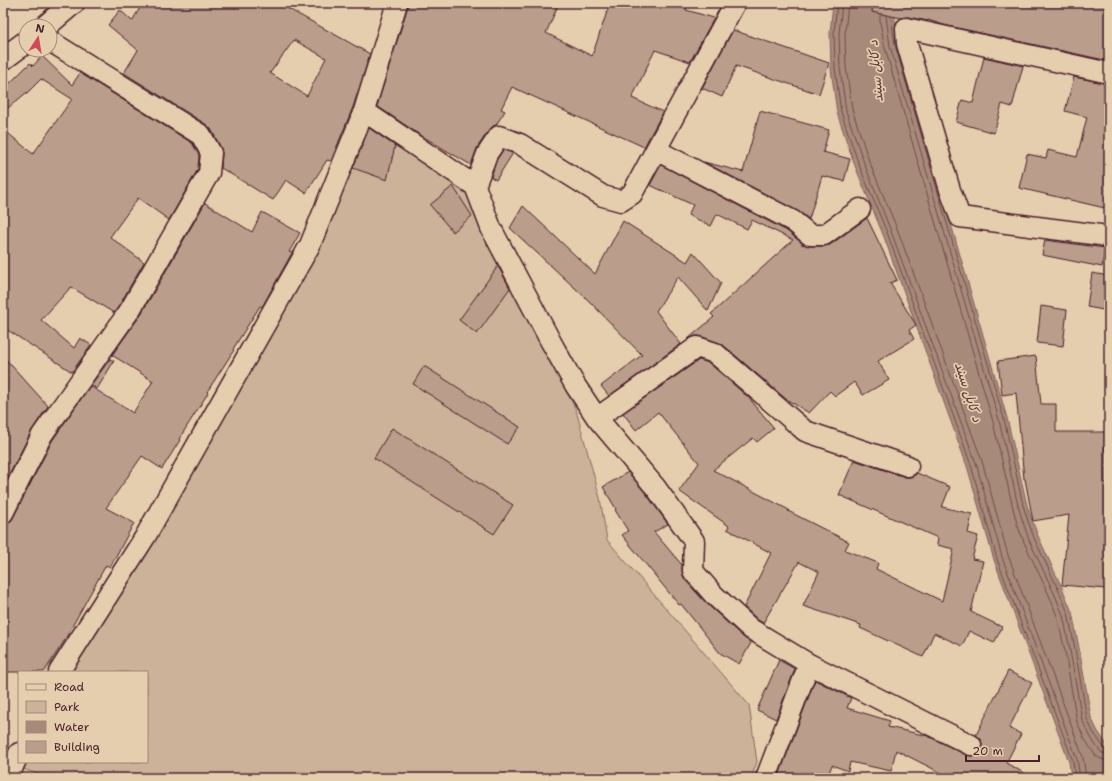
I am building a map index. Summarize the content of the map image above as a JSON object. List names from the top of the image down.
{
  "water": ["د کابل سيند"],
  "legend": [
    "Road",
    "Park",
    "Water",
    "Building"
  ],
  "scale_bar": "20 m",
  "north": "top"
}
